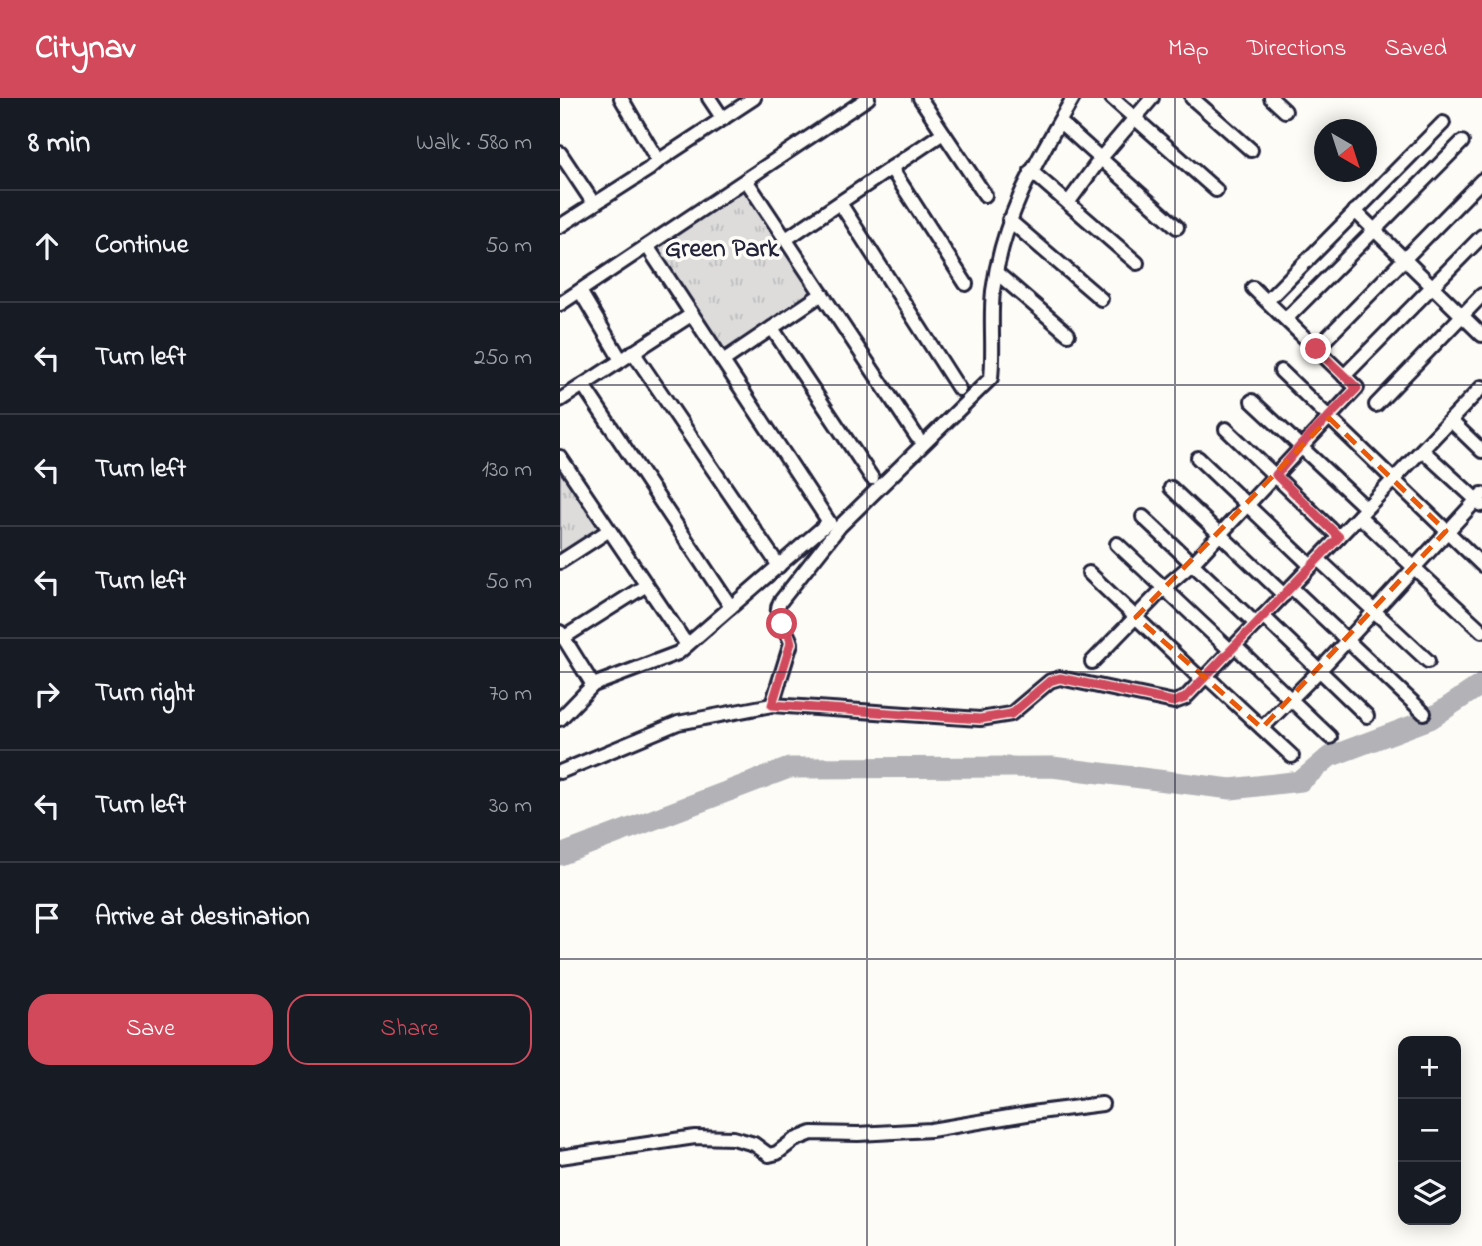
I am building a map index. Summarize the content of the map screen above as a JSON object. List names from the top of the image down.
{
  "districts": ["Green Park"],
  "north": "bottom right",
  "page": {
    "header": "Citynav",
    "nav": ["Map", "Directions", "Saved"],
    "heading": ["8 min", "Walk · 580 m"],
    "list": [
      ["Continue", "50 m"],
      ["Turn left", "250 m"],
      ["Turn left", "130 m"],
      ["Turn left", "50 m"],
      ["Turn right", "70 m"],
      ["Turn left", "30 m"],
      "Arrive at destination"
    ],
    "buttons": ["Save", "Share"],
    "map_buttons": ["+", "−"]
  }
}
